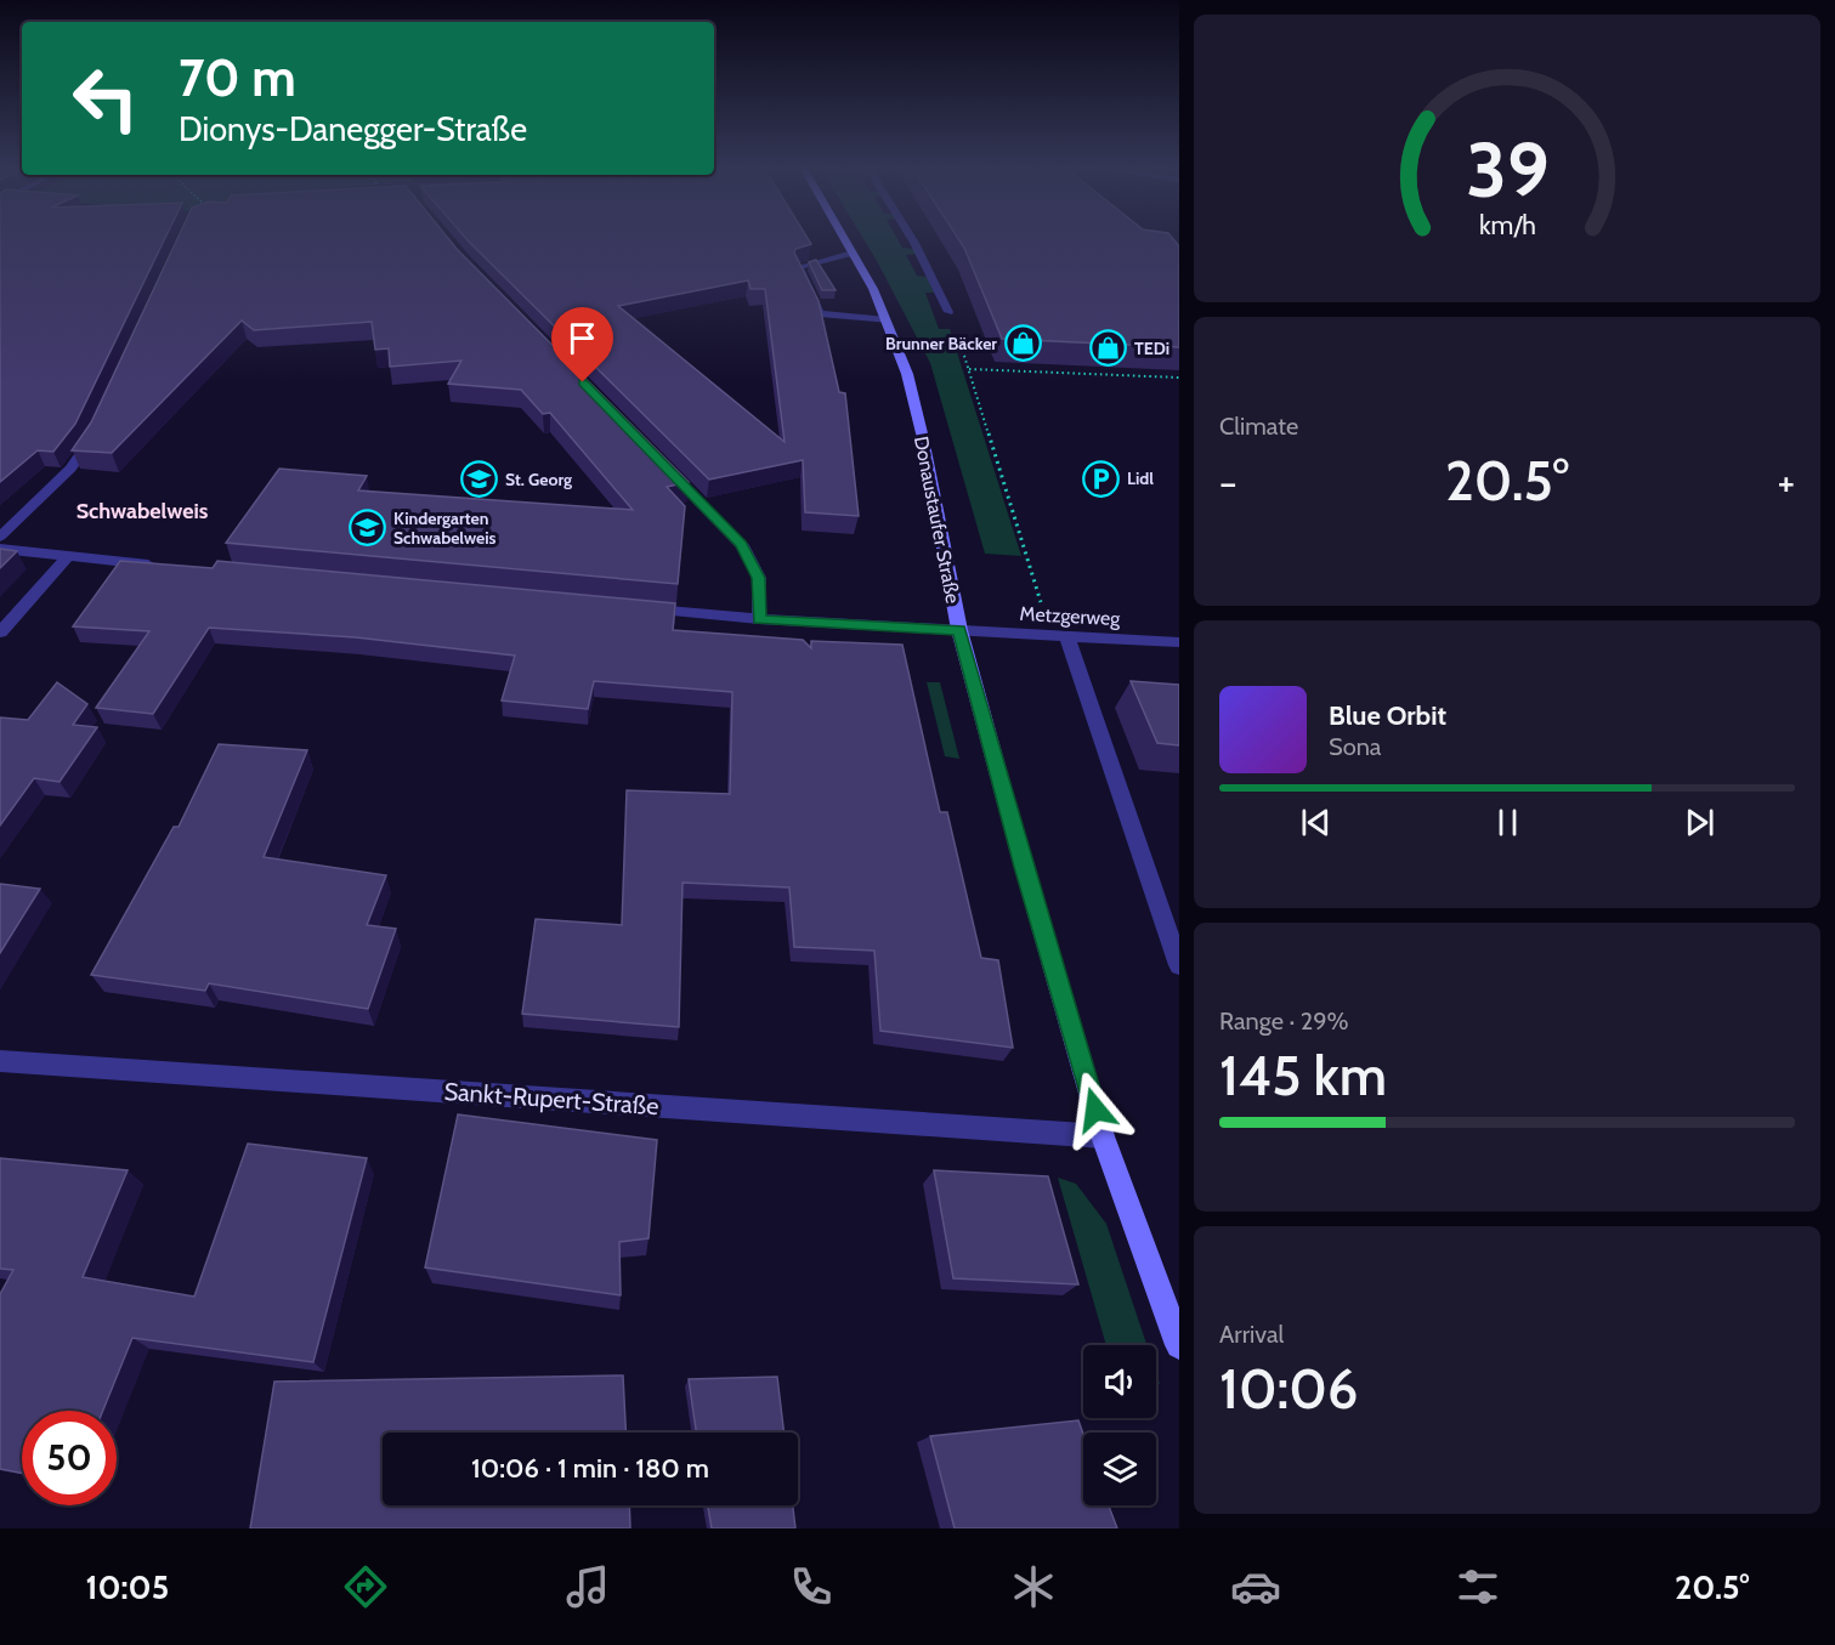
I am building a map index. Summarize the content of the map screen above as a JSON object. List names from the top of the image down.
{
  "streets": {
    "main road": ["Donaustaufer Straße"],
    "street": ["Metzgerweg", "Sankt-Rupert-Straße"]
  },
  "crossings": [
    ["Donaustaufer Straße", "Metzgerweg"],
    ["Donaustaufer Straße", "Sankt-Rupert-Straße"]
  ],
  "districts": ["Schwabelweis"],
  "places": {
    "shop": ["Brunner Bäcker", "TEDi"],
    "parking": ["Lidl"],
    "school or university": ["St. Georg", "Kindergarten Schwabelweis"]
  },
  "page": {
    "turn": ["70 m", "Dionys-Danegger-Straße"],
    "tile": [
      "Climate",
      ["Range · 29%", "145 km"],
      ["Arrival", "10:06"]
    ],
    "heat": ["−", "20.5°", "+"],
    "song": ["Blue Orbit", "Sona"],
    "limit": "50",
    "trip": "10:06 · 1 min · 180 m",
    "tabs": ["10:05", "20.5°"],
    "gauge": ["39", "km/h"]
  }
}
